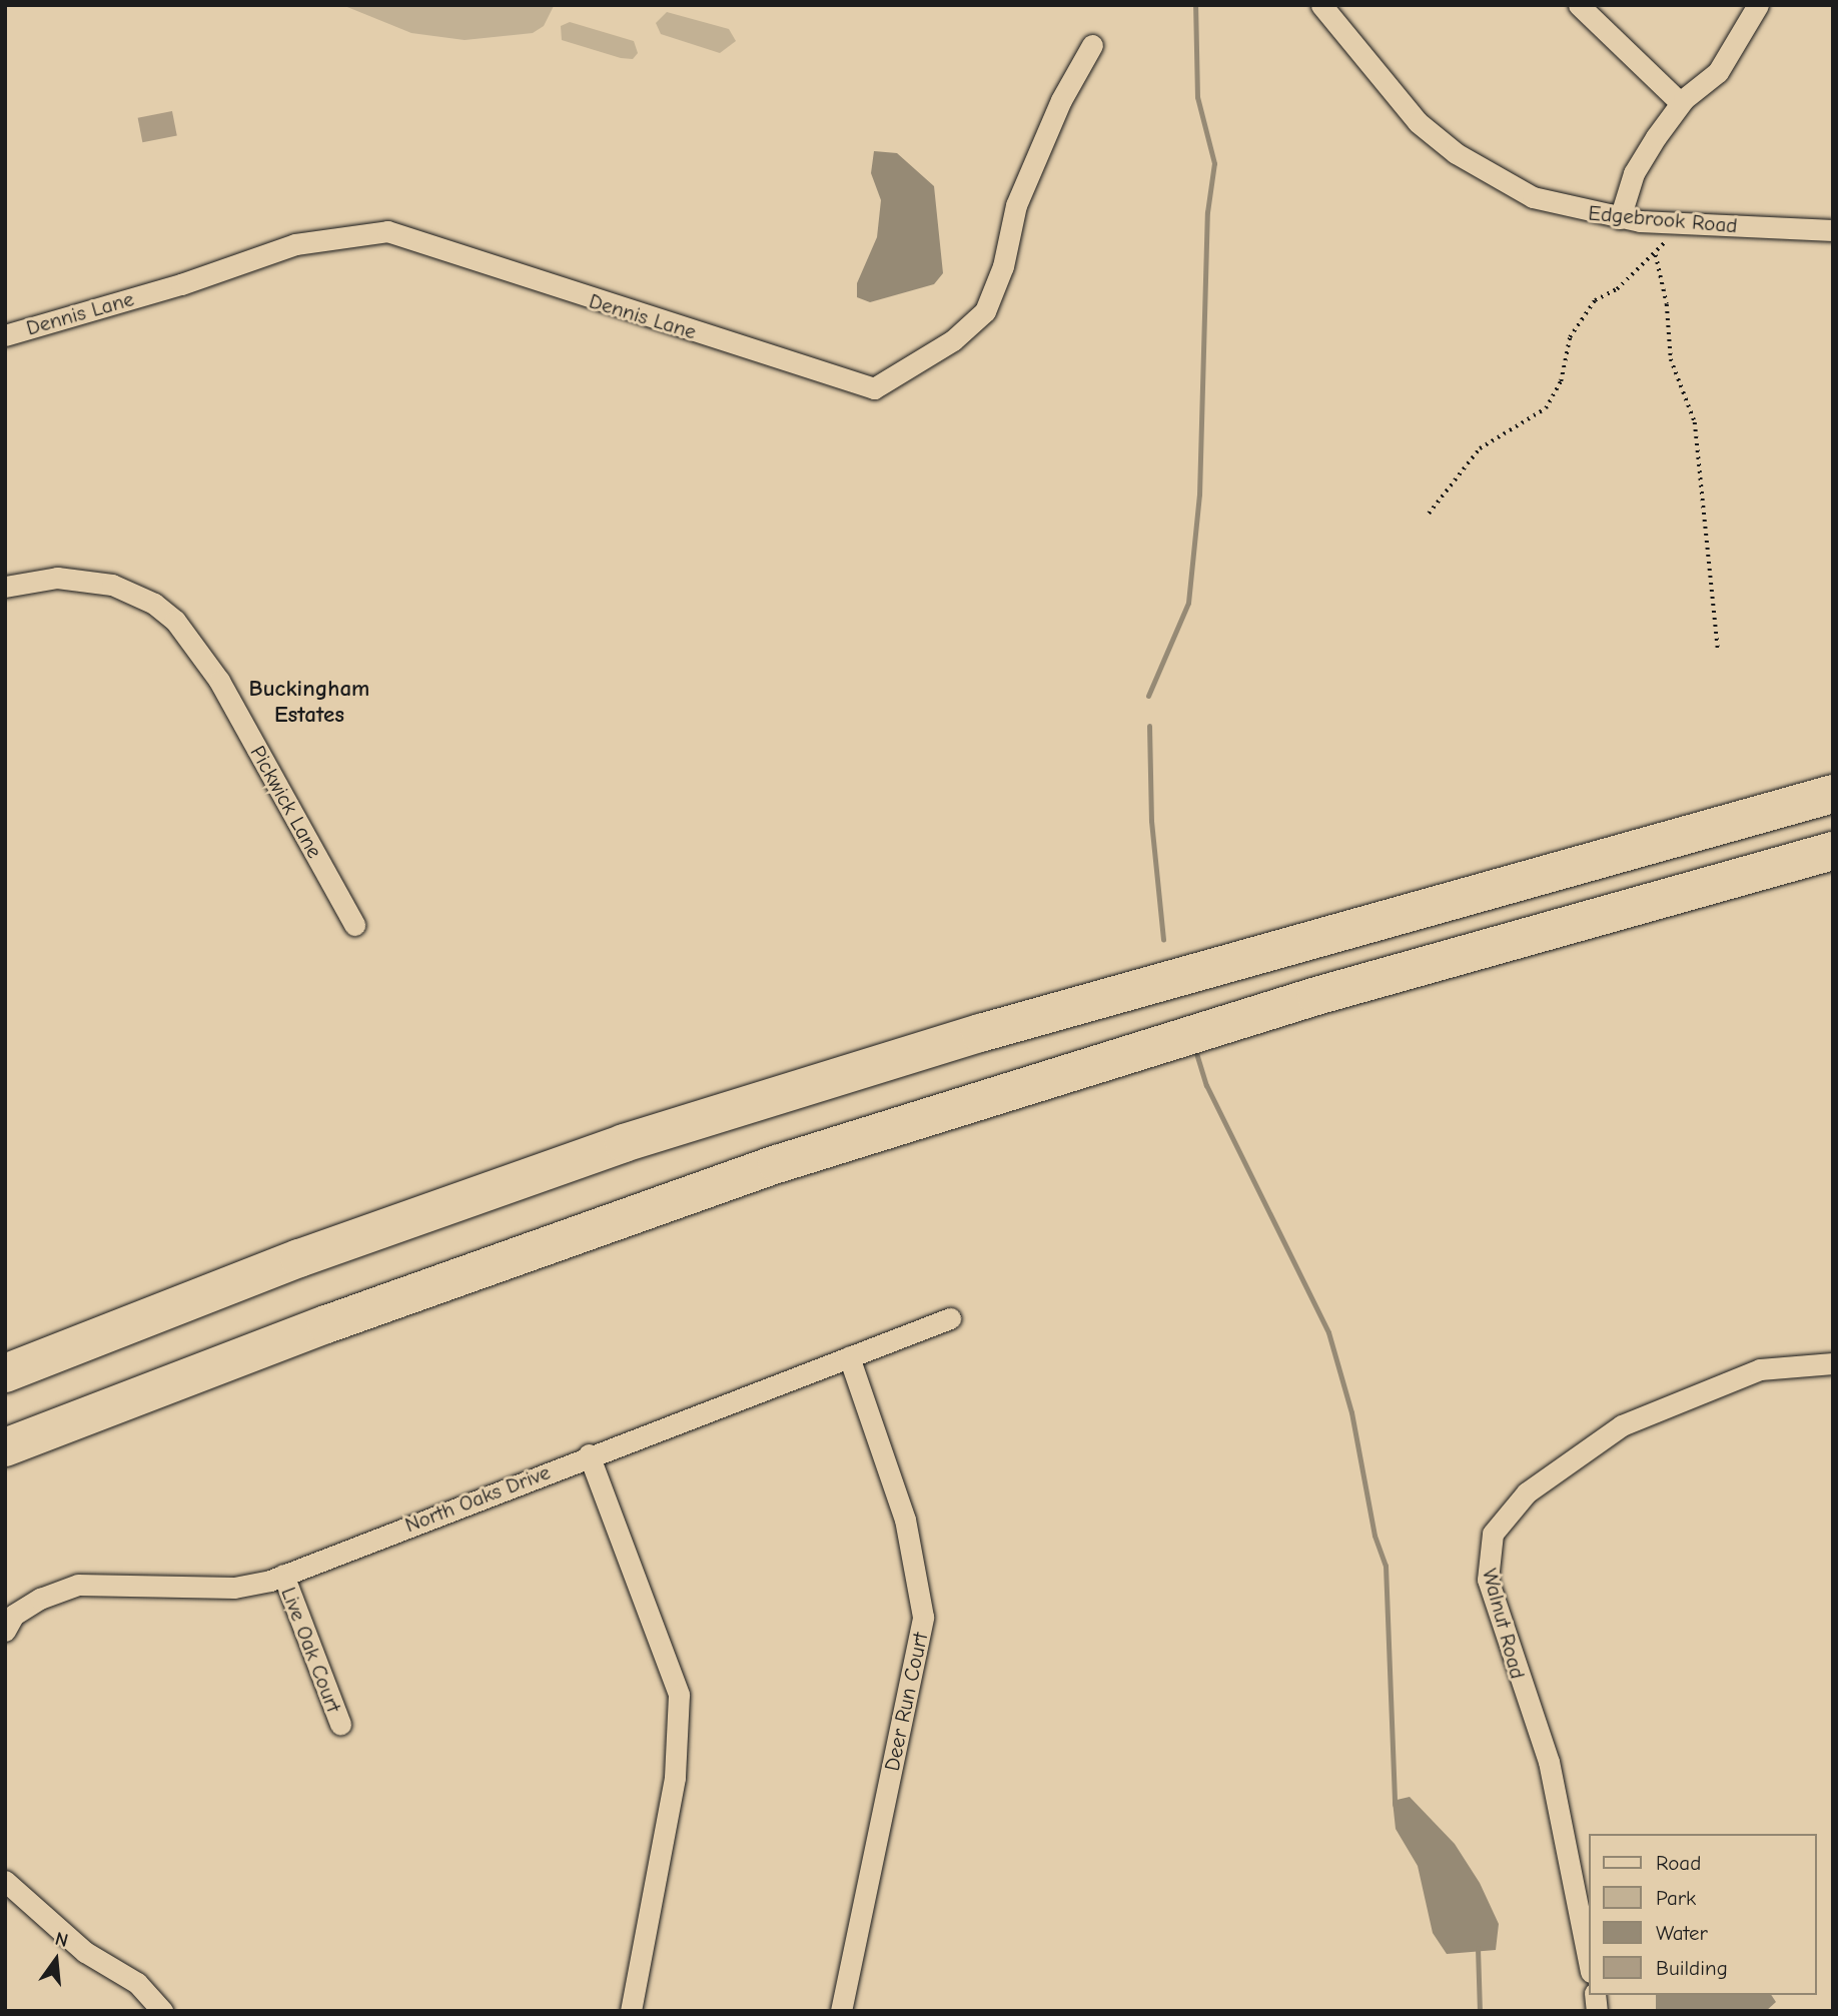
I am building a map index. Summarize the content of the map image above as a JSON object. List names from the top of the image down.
{
  "streets": {
    "street": [
      "Edgebrook Road",
      "Dennis Lane",
      "Pickwick Lane",
      "North Oaks Drive",
      "Walnut Road",
      "Live Oak Court",
      "Deer Run Court"
    ]
  },
  "crossings": [
    ["North Oaks Drive", "Live Oak Court"],
    ["North Oaks Drive", "Deer Run Court"]
  ],
  "districts": ["Buckingham Estates"],
  "legend": [
    "Road",
    "Park",
    "Water",
    "Building"
  ],
  "north": "top"
}
